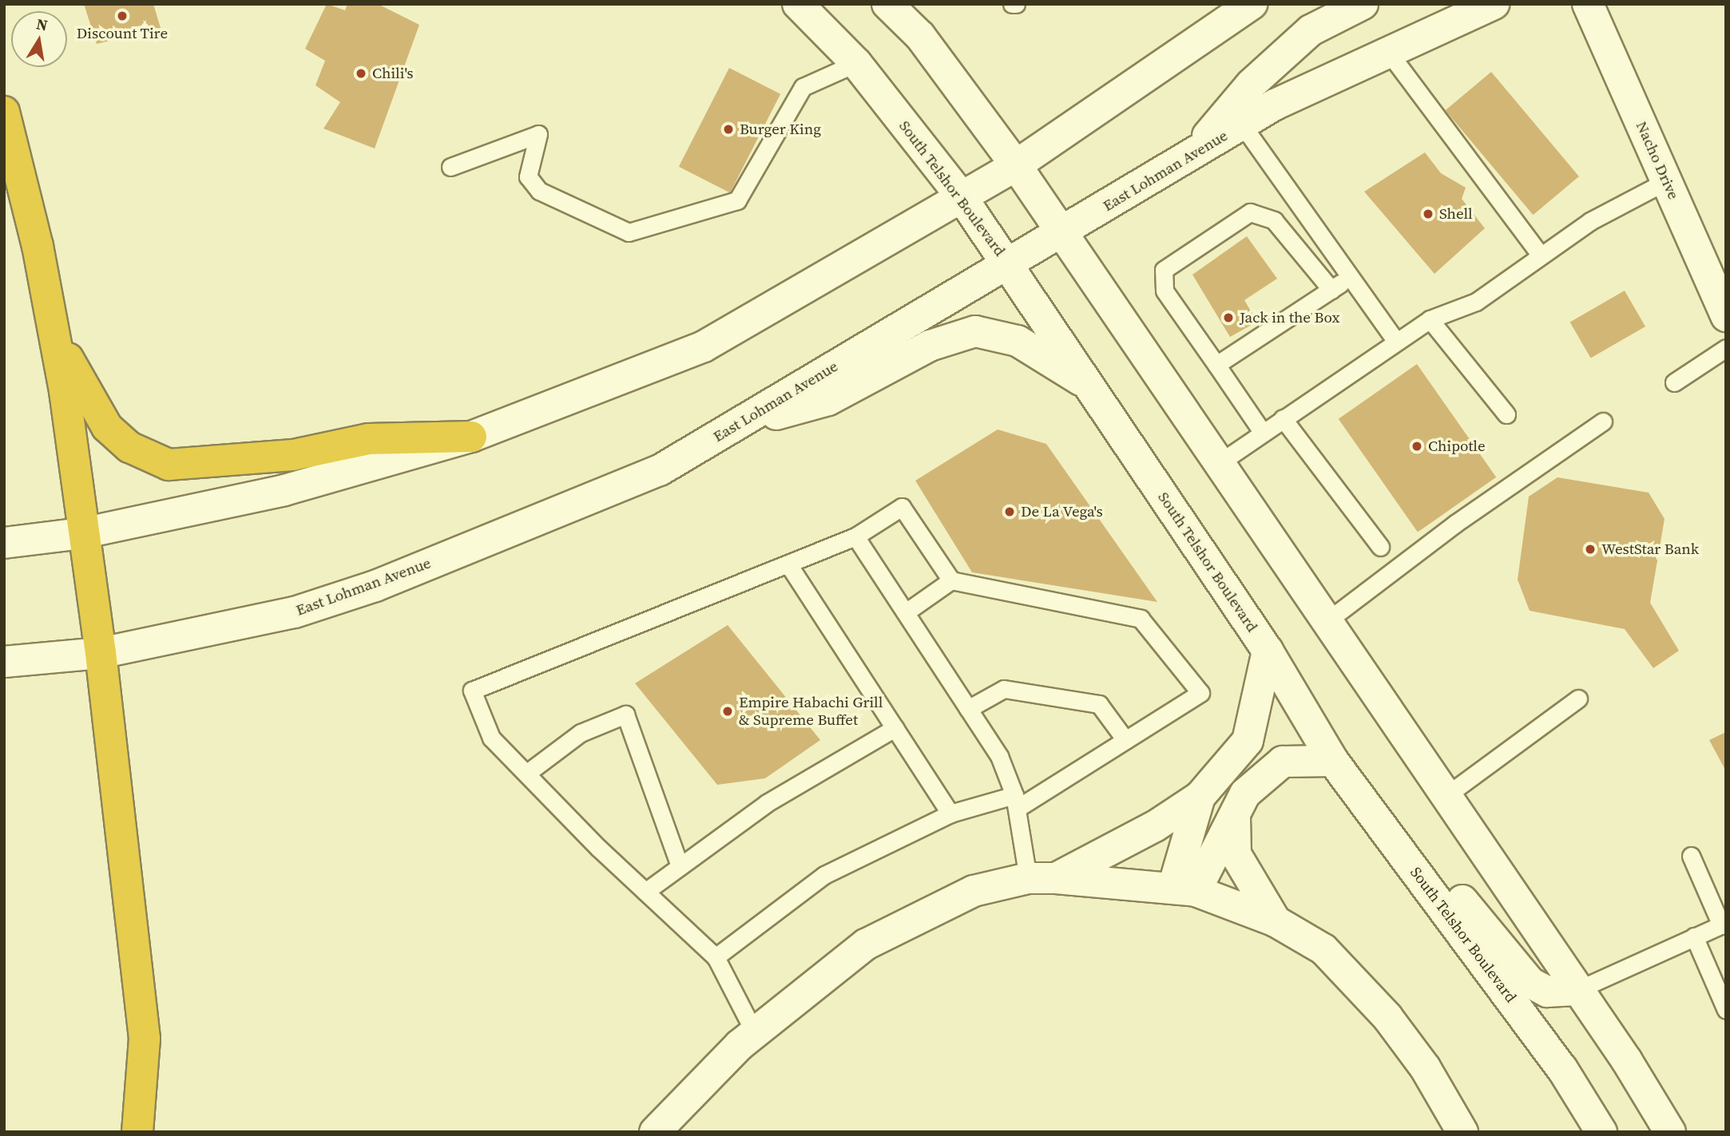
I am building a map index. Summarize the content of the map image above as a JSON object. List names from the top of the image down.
{
  "streets": {
    "main road": ["Nacho Drive", "East Lohman Avenue", "South Telshor Boulevard"]
  },
  "crossings": [
    ["East Lohman Avenue", "South Telshor Boulevard"]
  ],
  "places": [
    "Discount Tire",
    "Chili's",
    "Burger King",
    "Shell",
    "Jack in the Box",
    "Chipotle",
    "De La Vega's",
    "WestStar Bank",
    "Empire Habachi Grill & Supreme Buffet"
  ],
  "north": "top"
}
